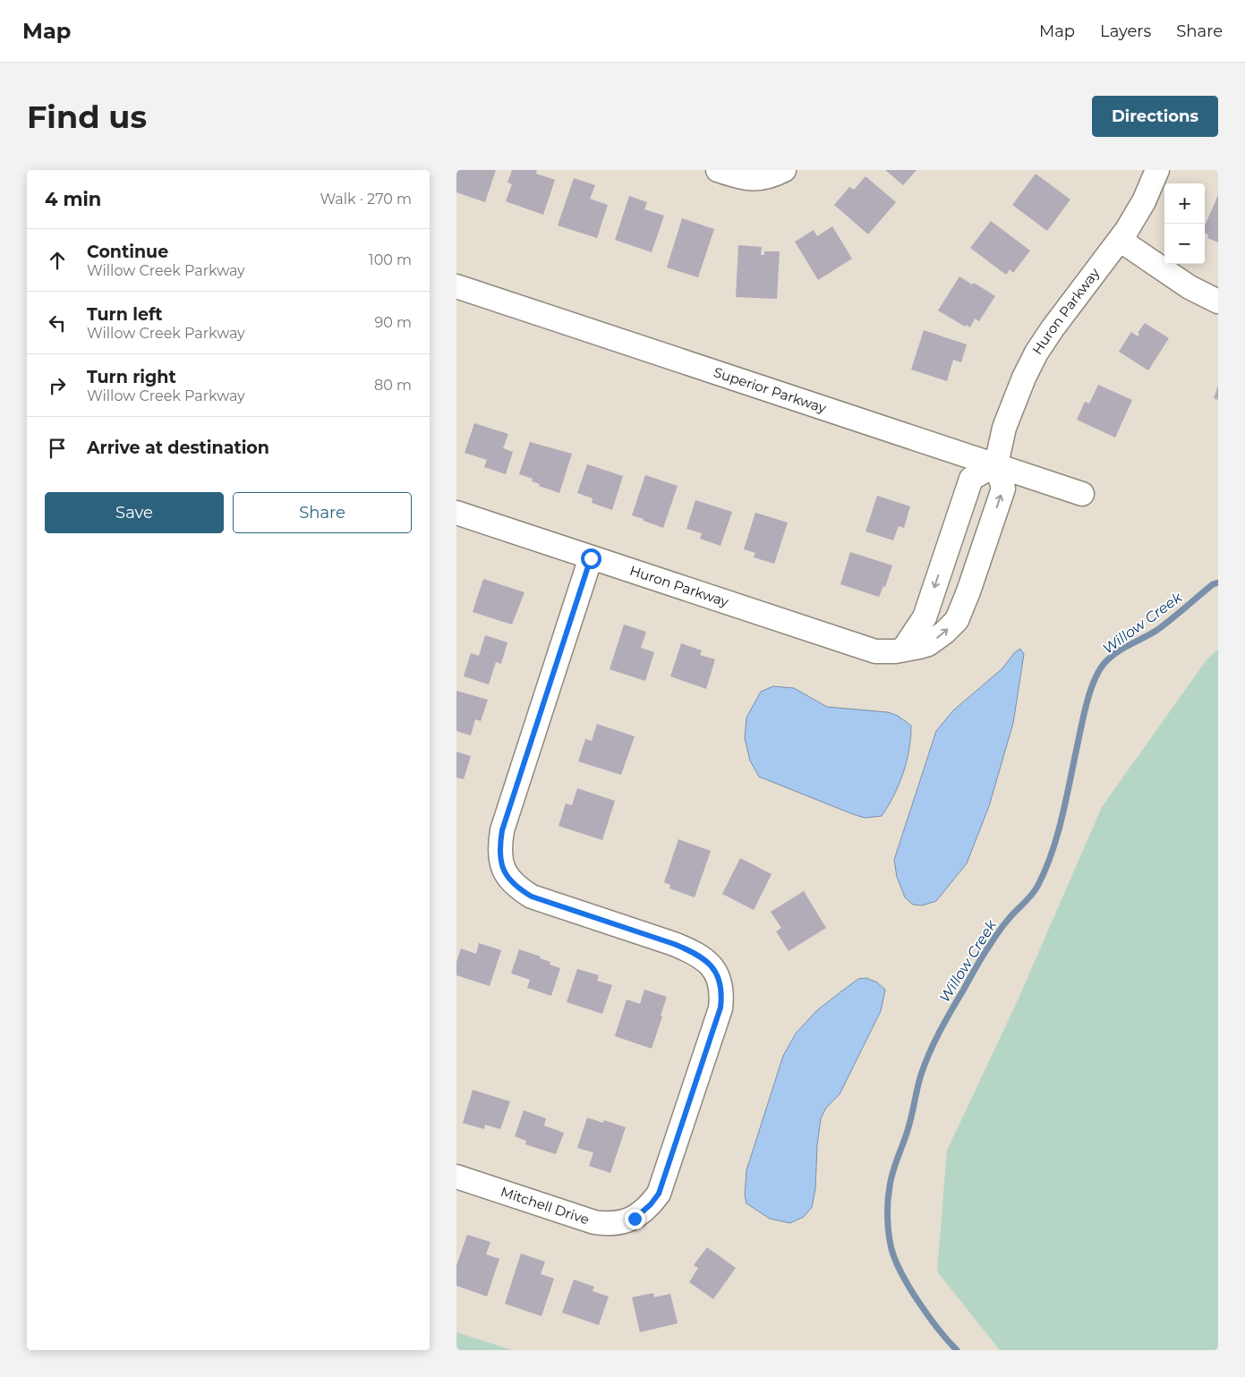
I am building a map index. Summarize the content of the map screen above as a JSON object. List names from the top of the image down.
{
  "streets": {
    "street": ["Huron Parkway", "Superior Parkway", "Mitchell Drive"]
  },
  "crossings": [
    ["Huron Parkway", "Superior Parkway"],
    ["Huron Parkway", "Mitchell Drive"]
  ],
  "water": ["Willow Creek"],
  "page": {
    "header": "Map",
    "nav": ["Map", "Layers", "Share"],
    "buttons": [
      "Directions",
      ["Save", "Share"]
    ],
    "title": "Find us",
    "heading": ["4 min", "Walk · 270 m"],
    "map_buttons": ["+", "−"],
    "list": [
      ["Continue", "Willow Creek Parkway", "100 m"],
      ["Turn left", "Willow Creek Parkway", "90 m"],
      ["Turn right", "Willow Creek Parkway", "80 m"],
      "Arrive at destination"
    ]
  }
}
